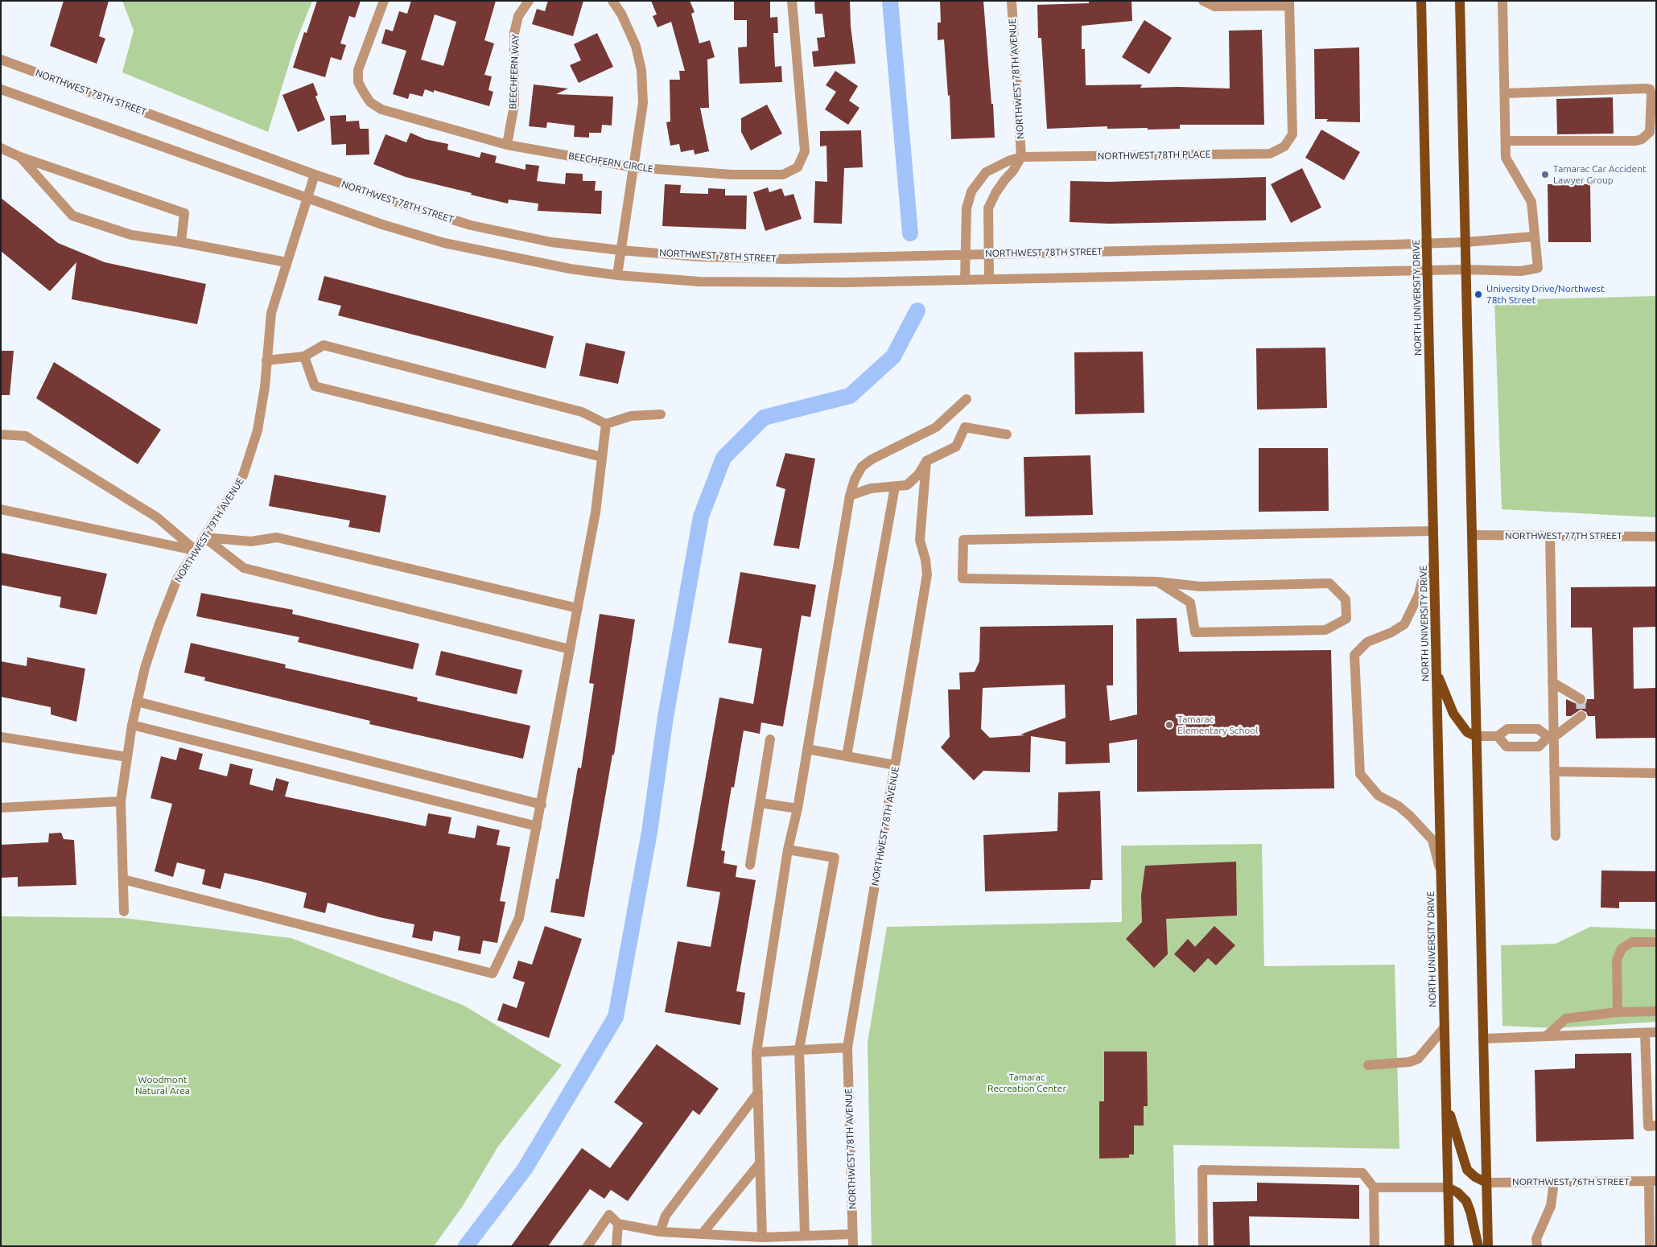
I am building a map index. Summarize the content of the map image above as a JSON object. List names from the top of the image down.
{
  "streets": {
    "main road": ["NORTH UNIVERSITY DRIVE"],
    "street": [
      "BEECHFERN WAY",
      "NORTHWEST 78TH AVENUE",
      "NORTHWEST 78TH STREET",
      "NORTHWEST 78TH PLACE",
      "BEECHFERN CIRCLE",
      "NORTHWEST 79TH AVENUE",
      "NORTHWEST 77TH STREET",
      "NORTHWEST 76TH STREET"
    ]
  },
  "crossings": [
    ["BEECHFERN WAY", "BEECHFERN CIRCLE"],
    ["NORTHWEST 78TH AVENUE", "NORTHWEST 78TH PLACE"],
    ["NORTHWEST 78TH STREET", "NORTHWEST 78TH PLACE"],
    ["NORTHWEST 78TH STREET", "NORTH UNIVERSITY DRIVE"],
    ["NORTHWEST 78TH STREET", "NORTHWEST 79TH AVENUE"]
  ],
  "parks": ["Tamarac Recreation Center", "Woodmont Natural Area"],
  "places": ["Tamarac Car Accident Lawyer Group", "University Drive/Northwest 78th Street", "Tamarac Elementary School"]
}
